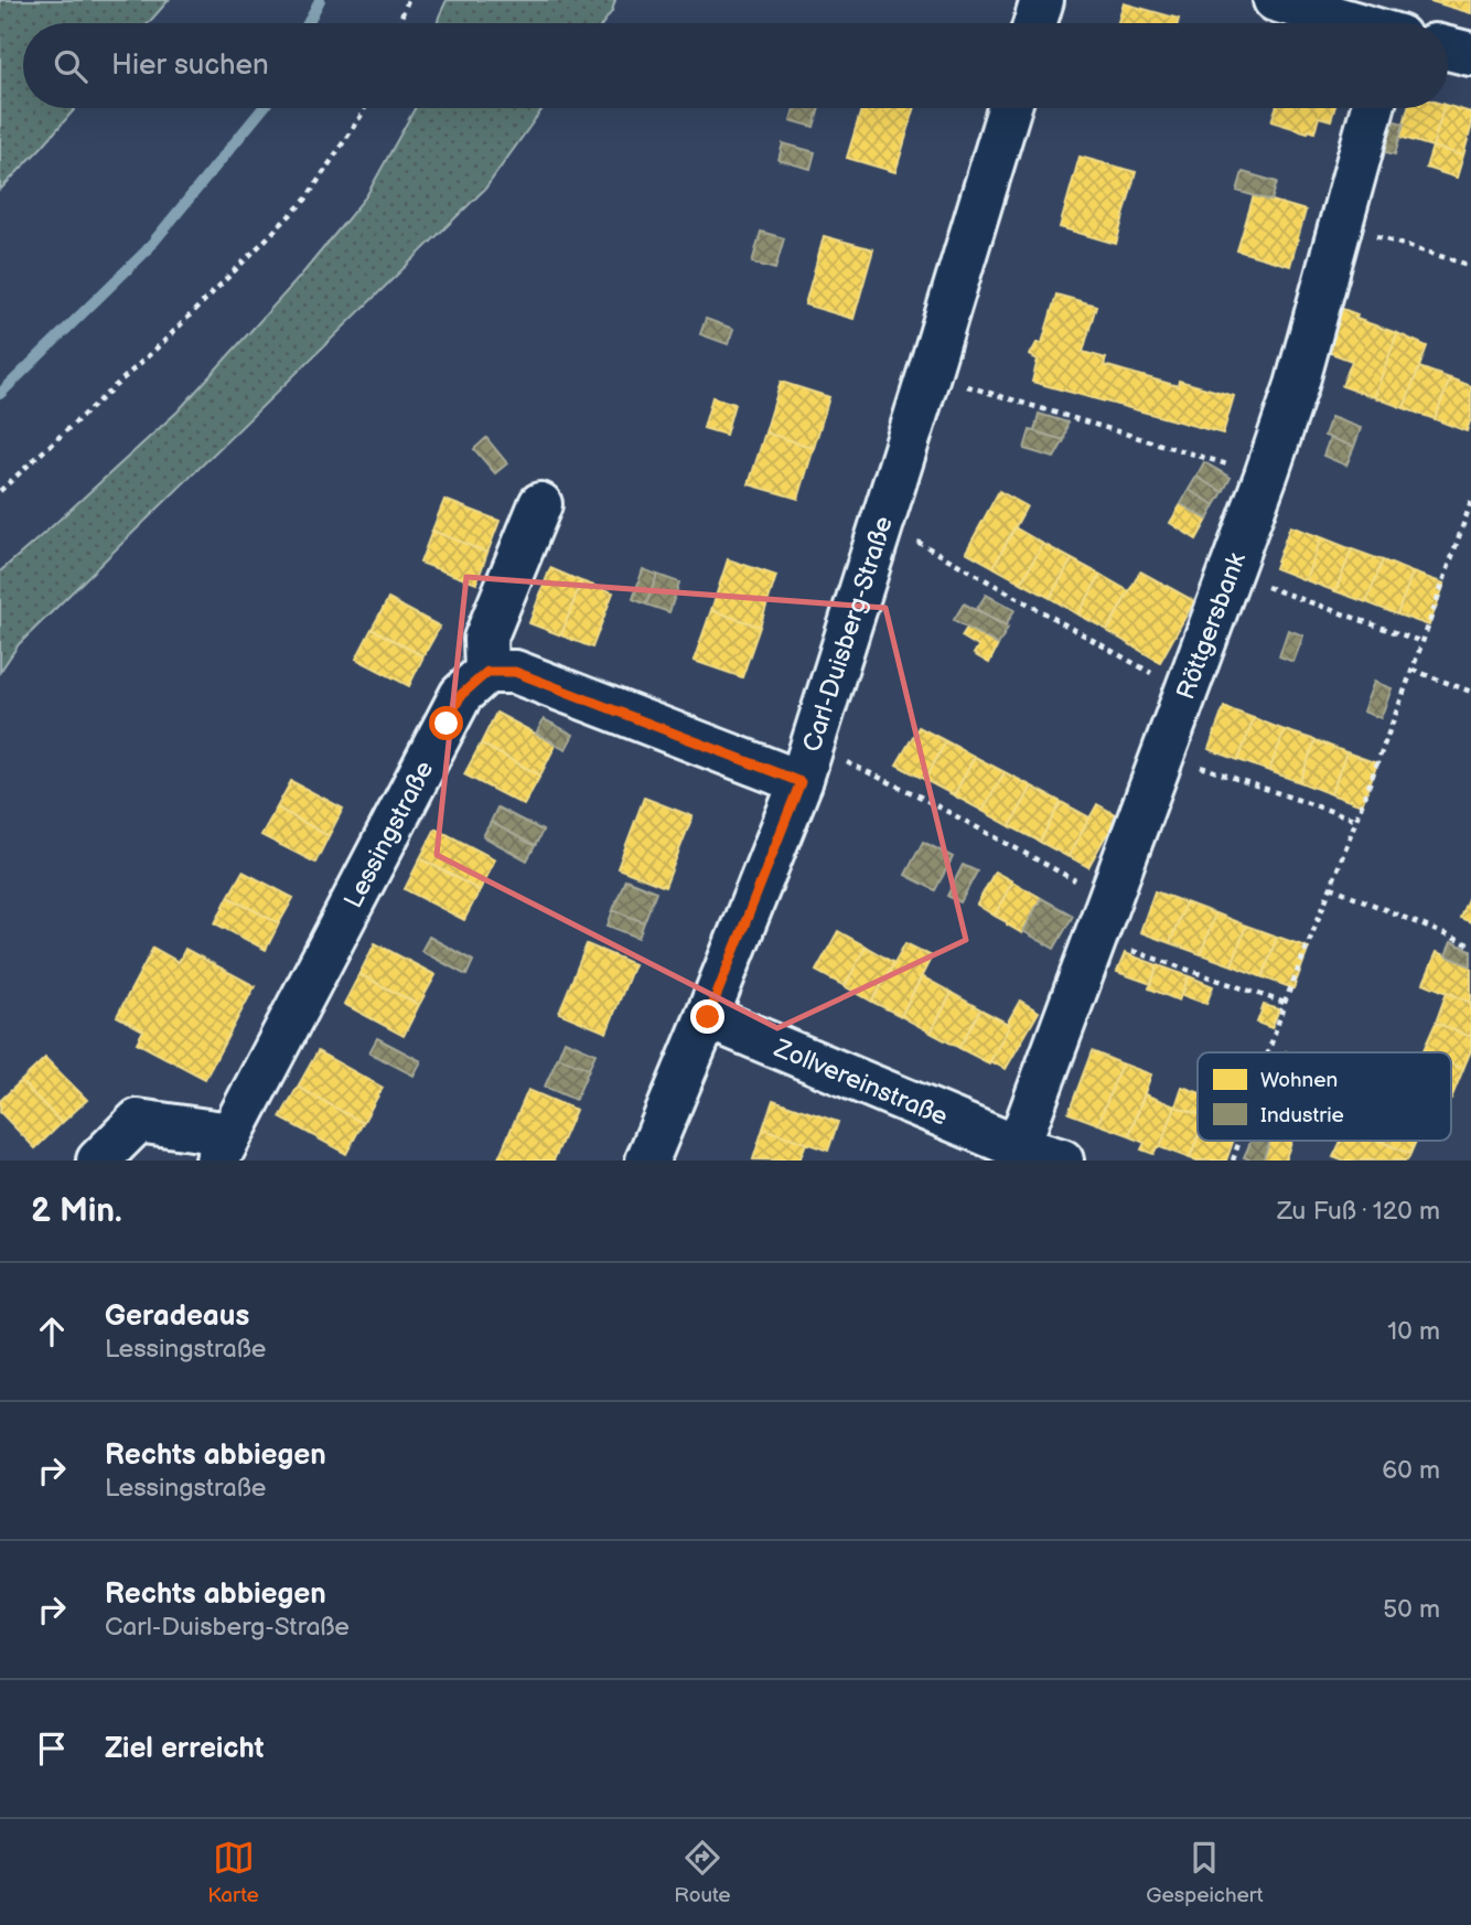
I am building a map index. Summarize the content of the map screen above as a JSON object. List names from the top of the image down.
{
  "streets": {
    "street": [
      "Röttgersbank",
      "Carl-Duisberg-Straße",
      "Lessingstraße",
      "Zollvereinstraße"
    ]
  },
  "crossings": [
    ["Röttgersbank", "Zollvereinstraße"],
    ["Carl-Duisberg-Straße", "Zollvereinstraße"]
  ],
  "legend": ["Wohnen", "Industrie"],
  "page": {
    "search": "Hier suchen",
    "heading": ["2 Min.", "Zu Fuß · 120 m"],
    "list": [
      ["Geradeaus", "Lessingstraße", "10 m"],
      ["Rechts abbiegen", "Lessingstraße", "60 m"],
      ["Rechts abbiegen", "Carl-Duisberg-Straße", "50 m"],
      "Ziel erreicht"
    ],
    "nav": ["Karte", "Route", "Gespeichert"]
  }
}
